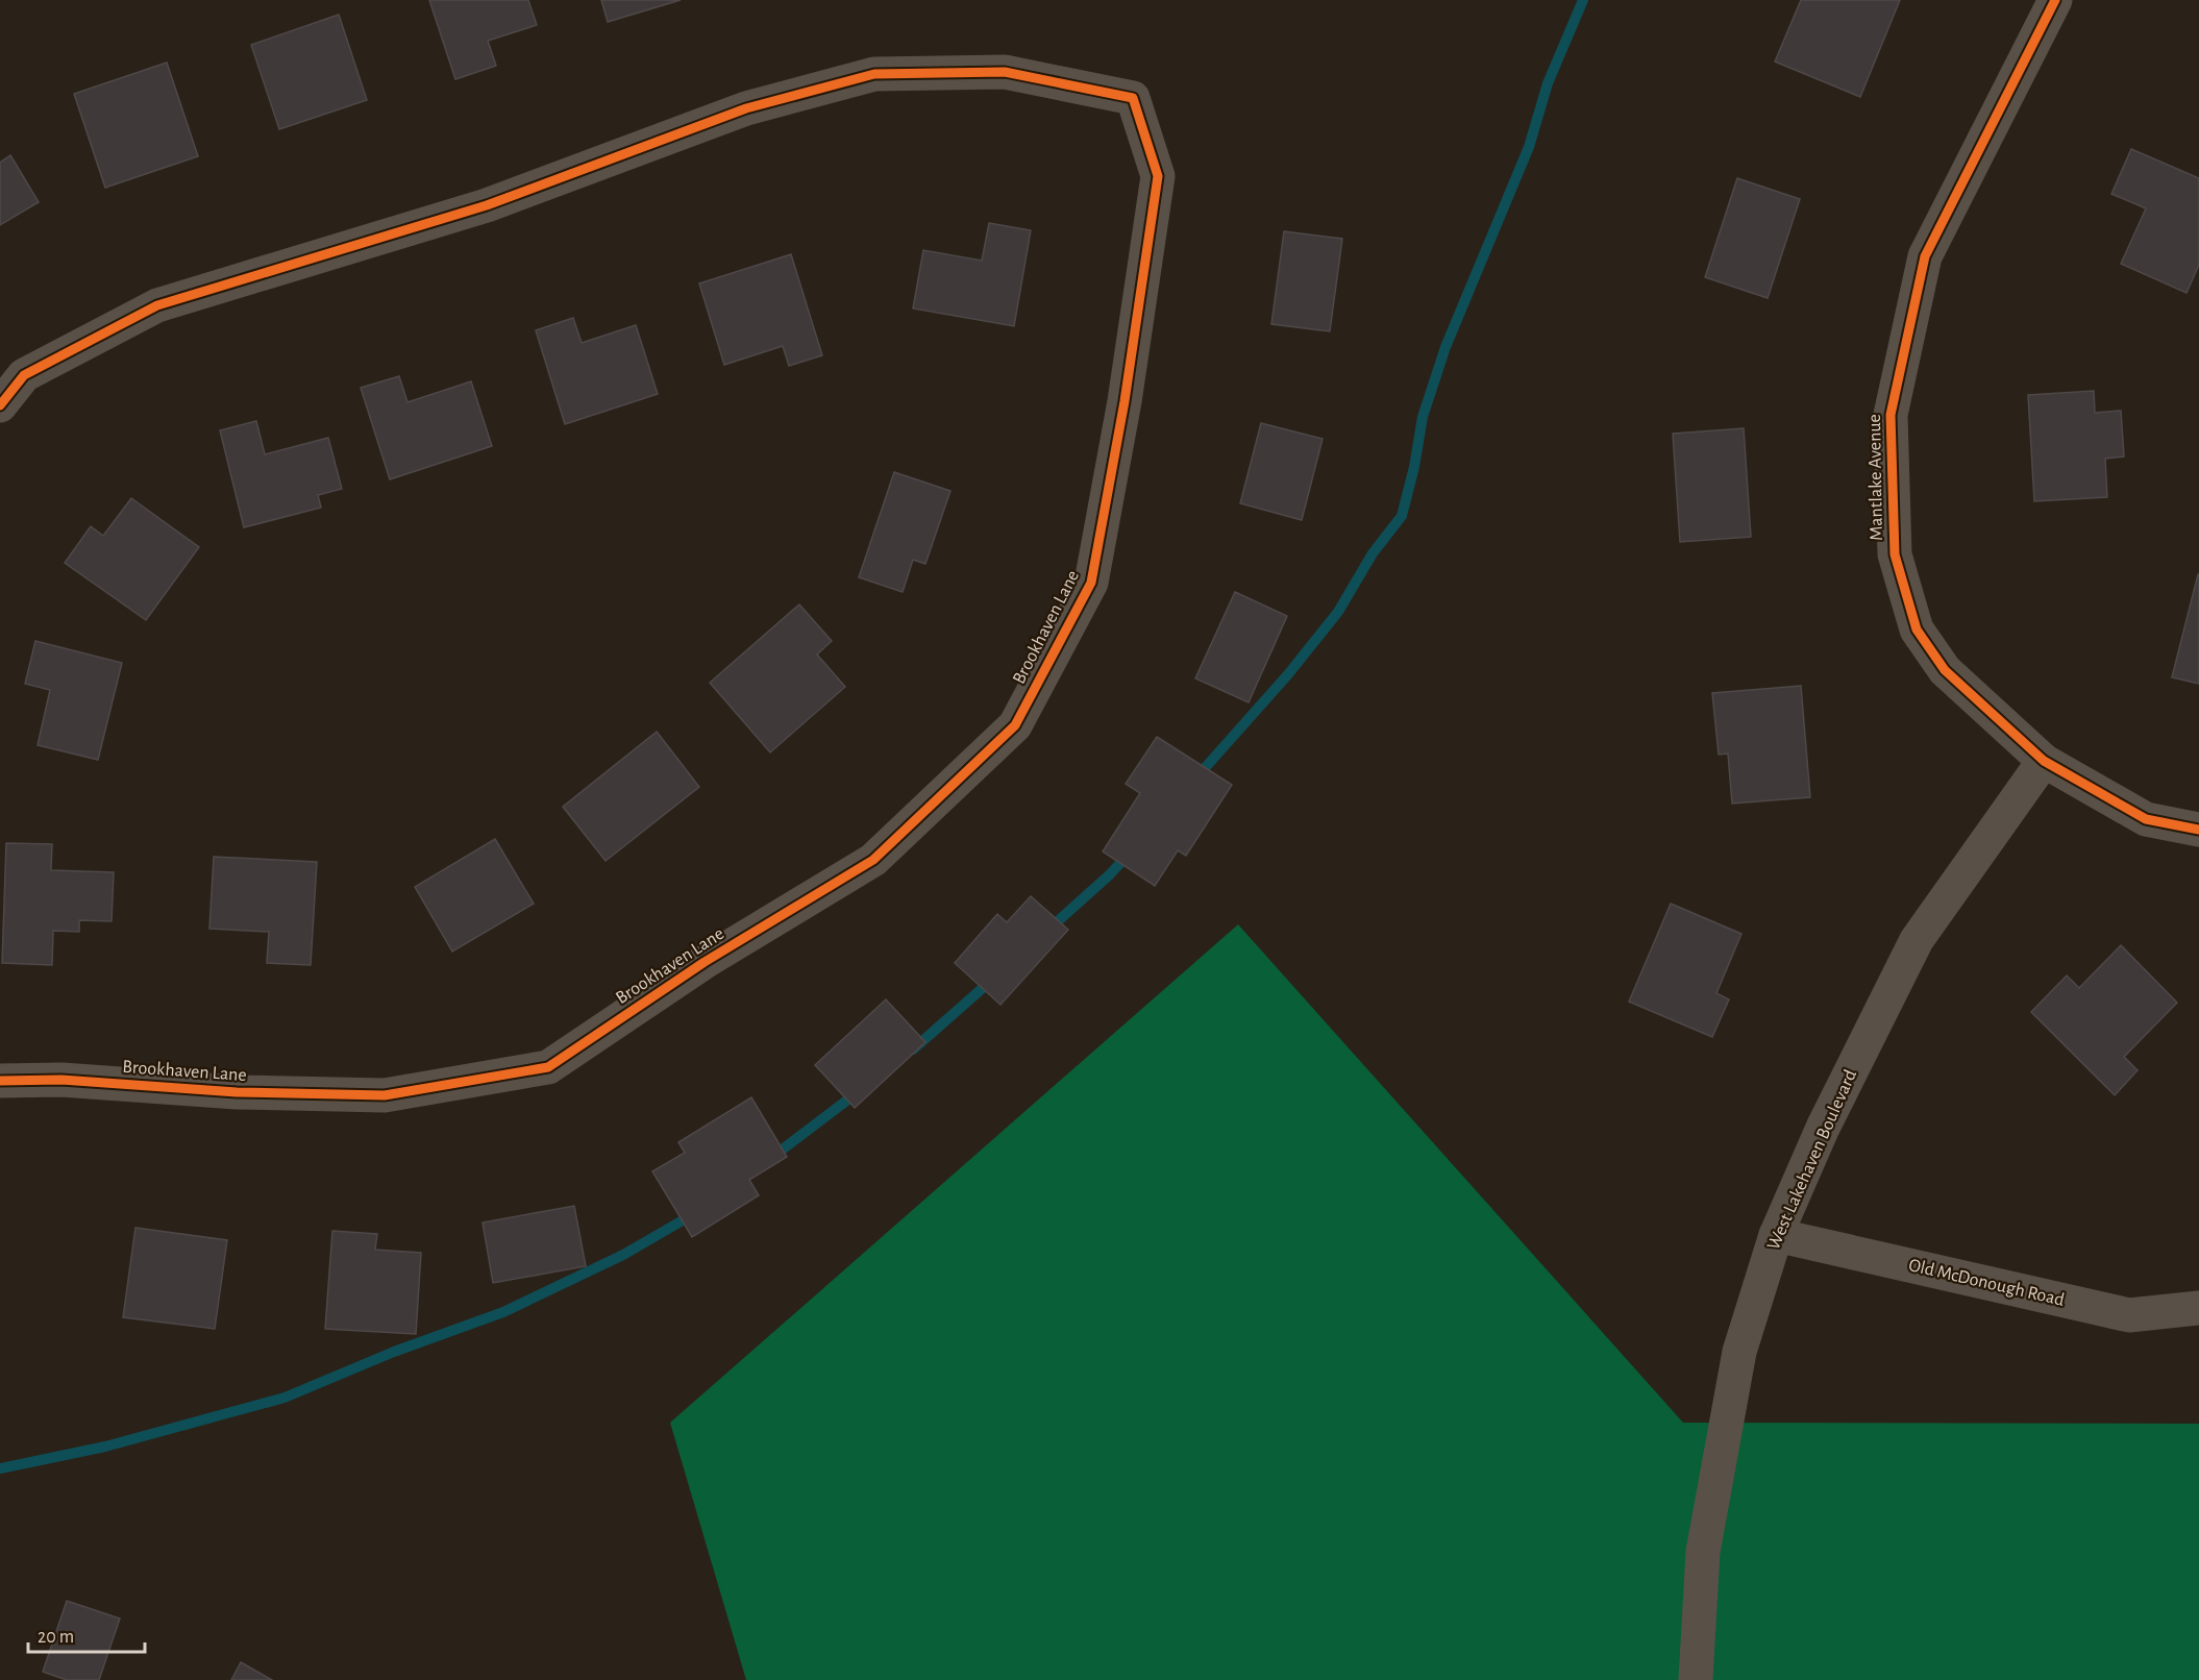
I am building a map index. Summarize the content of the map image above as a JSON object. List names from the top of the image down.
{
  "streets": {
    "street": [
      "Mantlake Avenue",
      "Brookhaven Lane",
      "West Lakehaven Boulevard",
      "Old McDonough Road"
    ]
  },
  "crossings": [
    ["Mantlake Avenue", "West Lakehaven Boulevard"],
    ["West Lakehaven Boulevard", "Old McDonough Road"]
  ],
  "scale_bar": "20 m"
}
